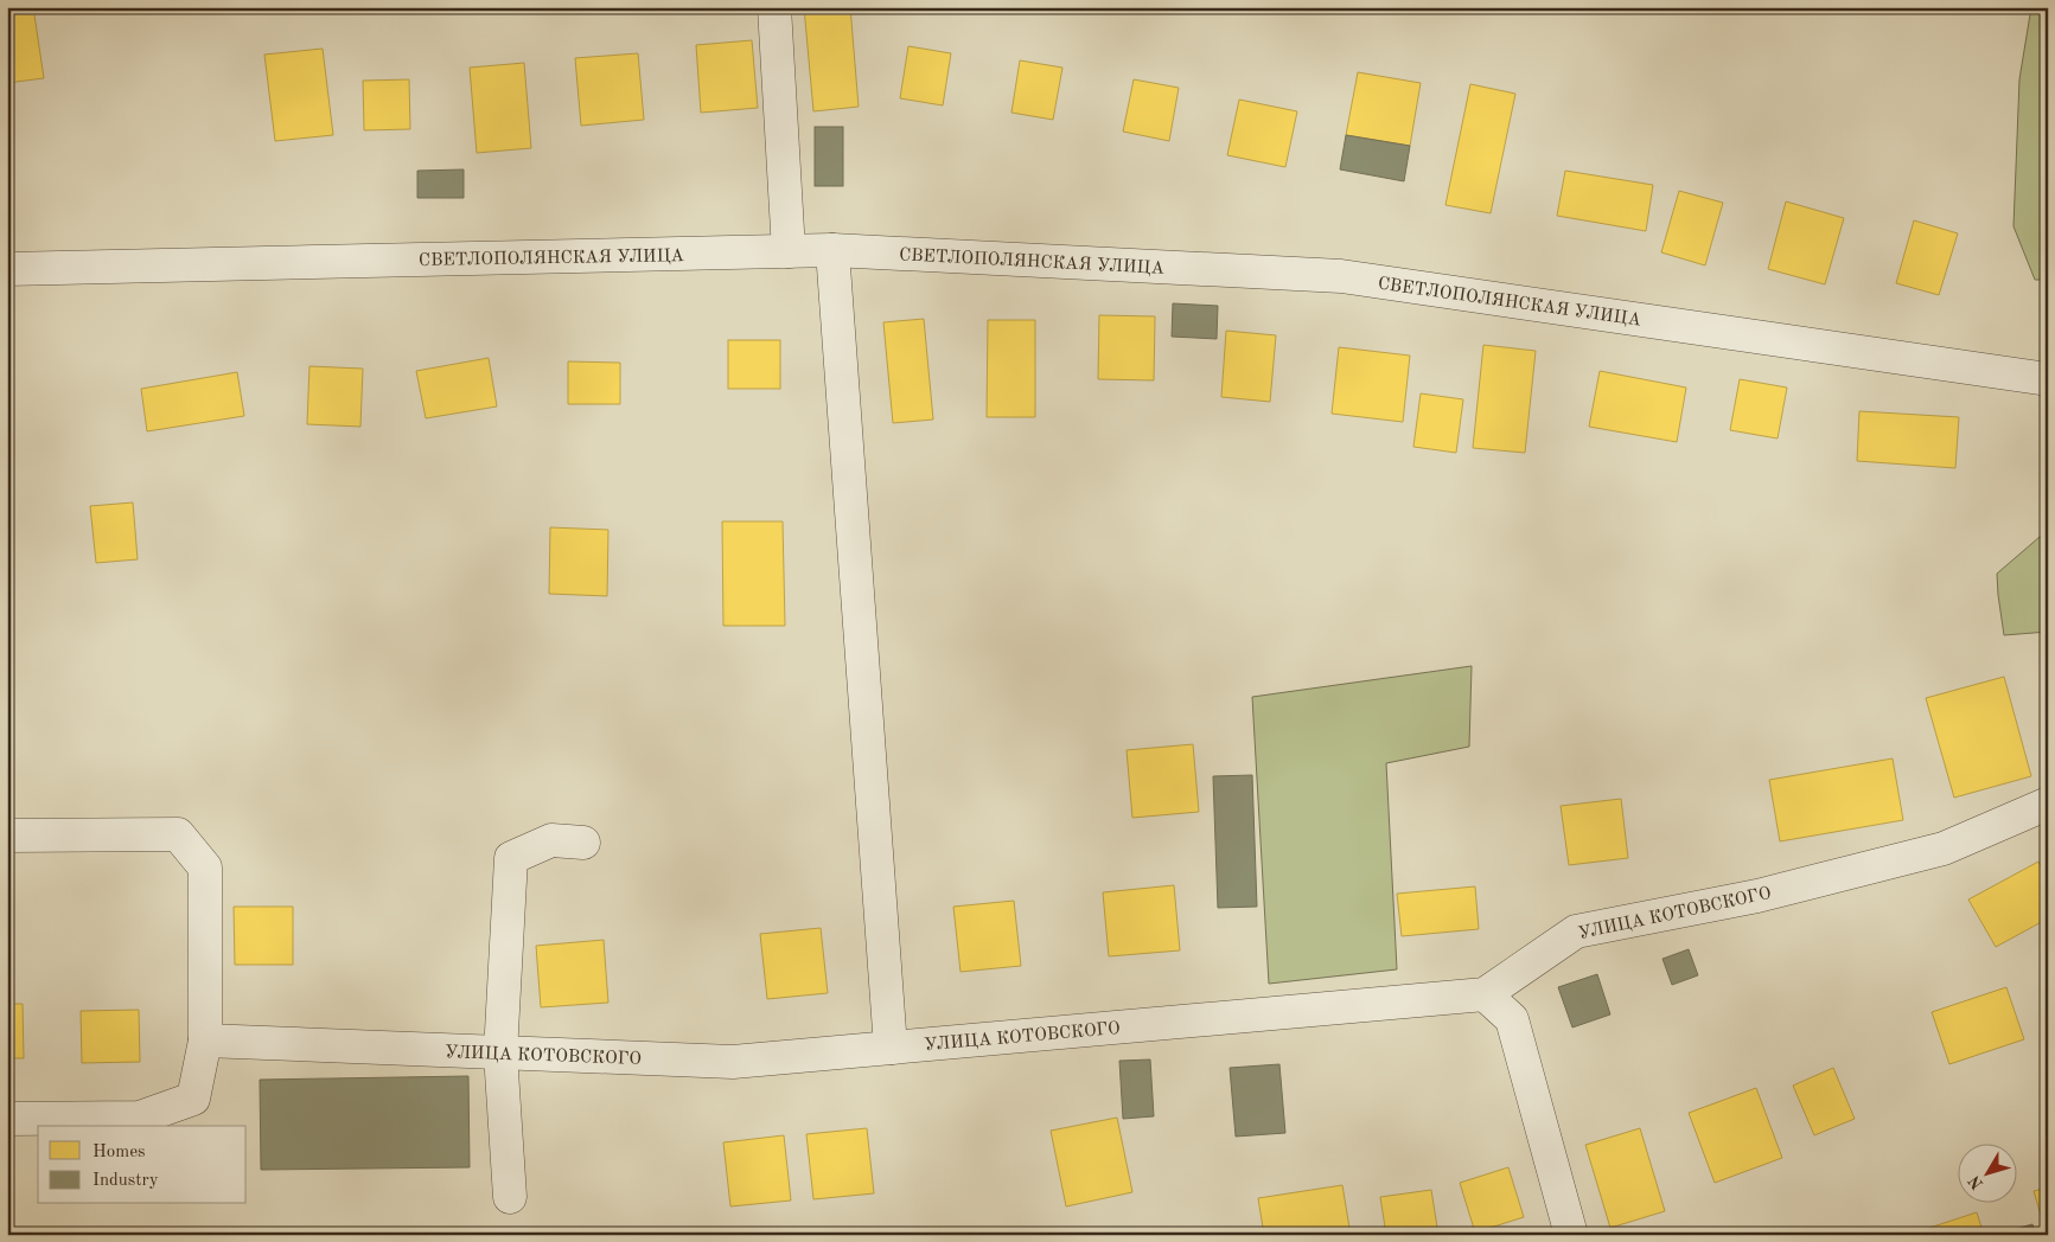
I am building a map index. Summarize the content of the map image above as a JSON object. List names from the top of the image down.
{
  "streets": {
    "street": ["СВЕТЛОПОЛЯНСКАЯ УЛИЦА", "УЛИЦА КОТОВСКОГО"]
  },
  "legend": ["Homes", "Industry"],
  "north": "bottom left"
}
